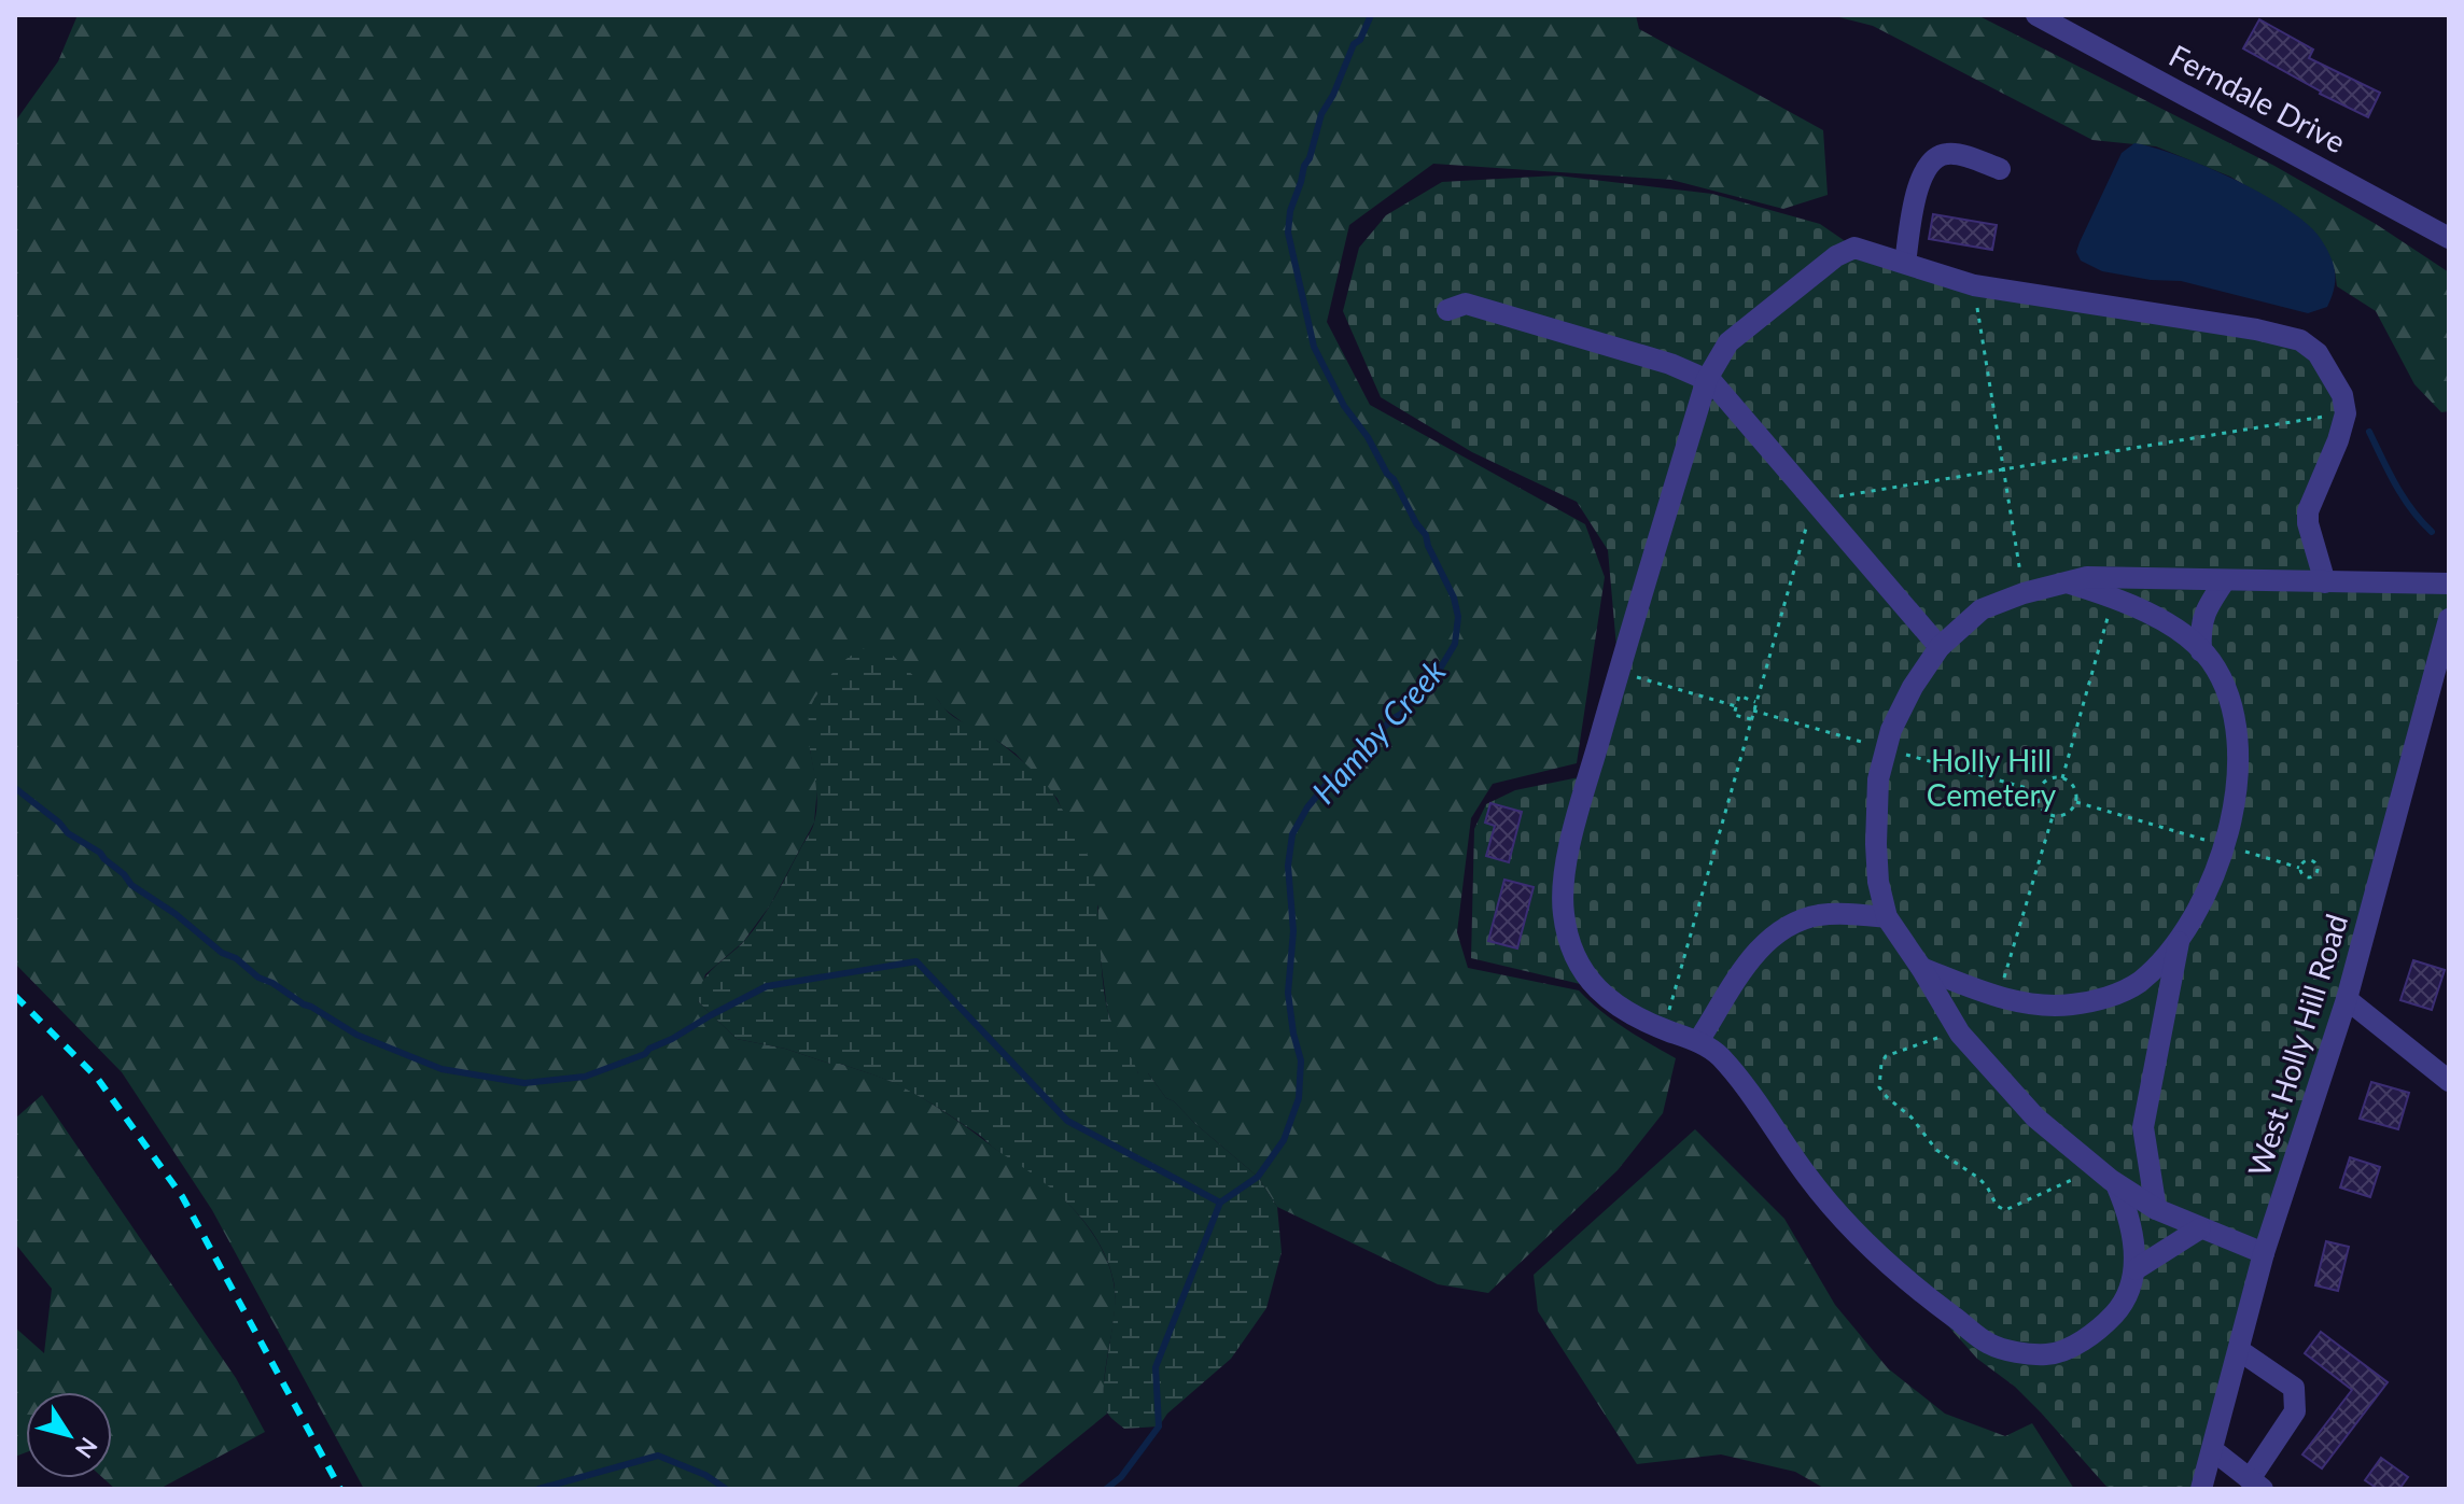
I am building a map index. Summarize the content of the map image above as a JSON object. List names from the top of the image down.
{
  "streets": {
    "street": ["Ferndale Drive", "West Holly Hill Road"]
  },
  "water": ["Hamby Creek"],
  "parks": ["Holly Hill Cemetery"],
  "north": "bottom right"
}
